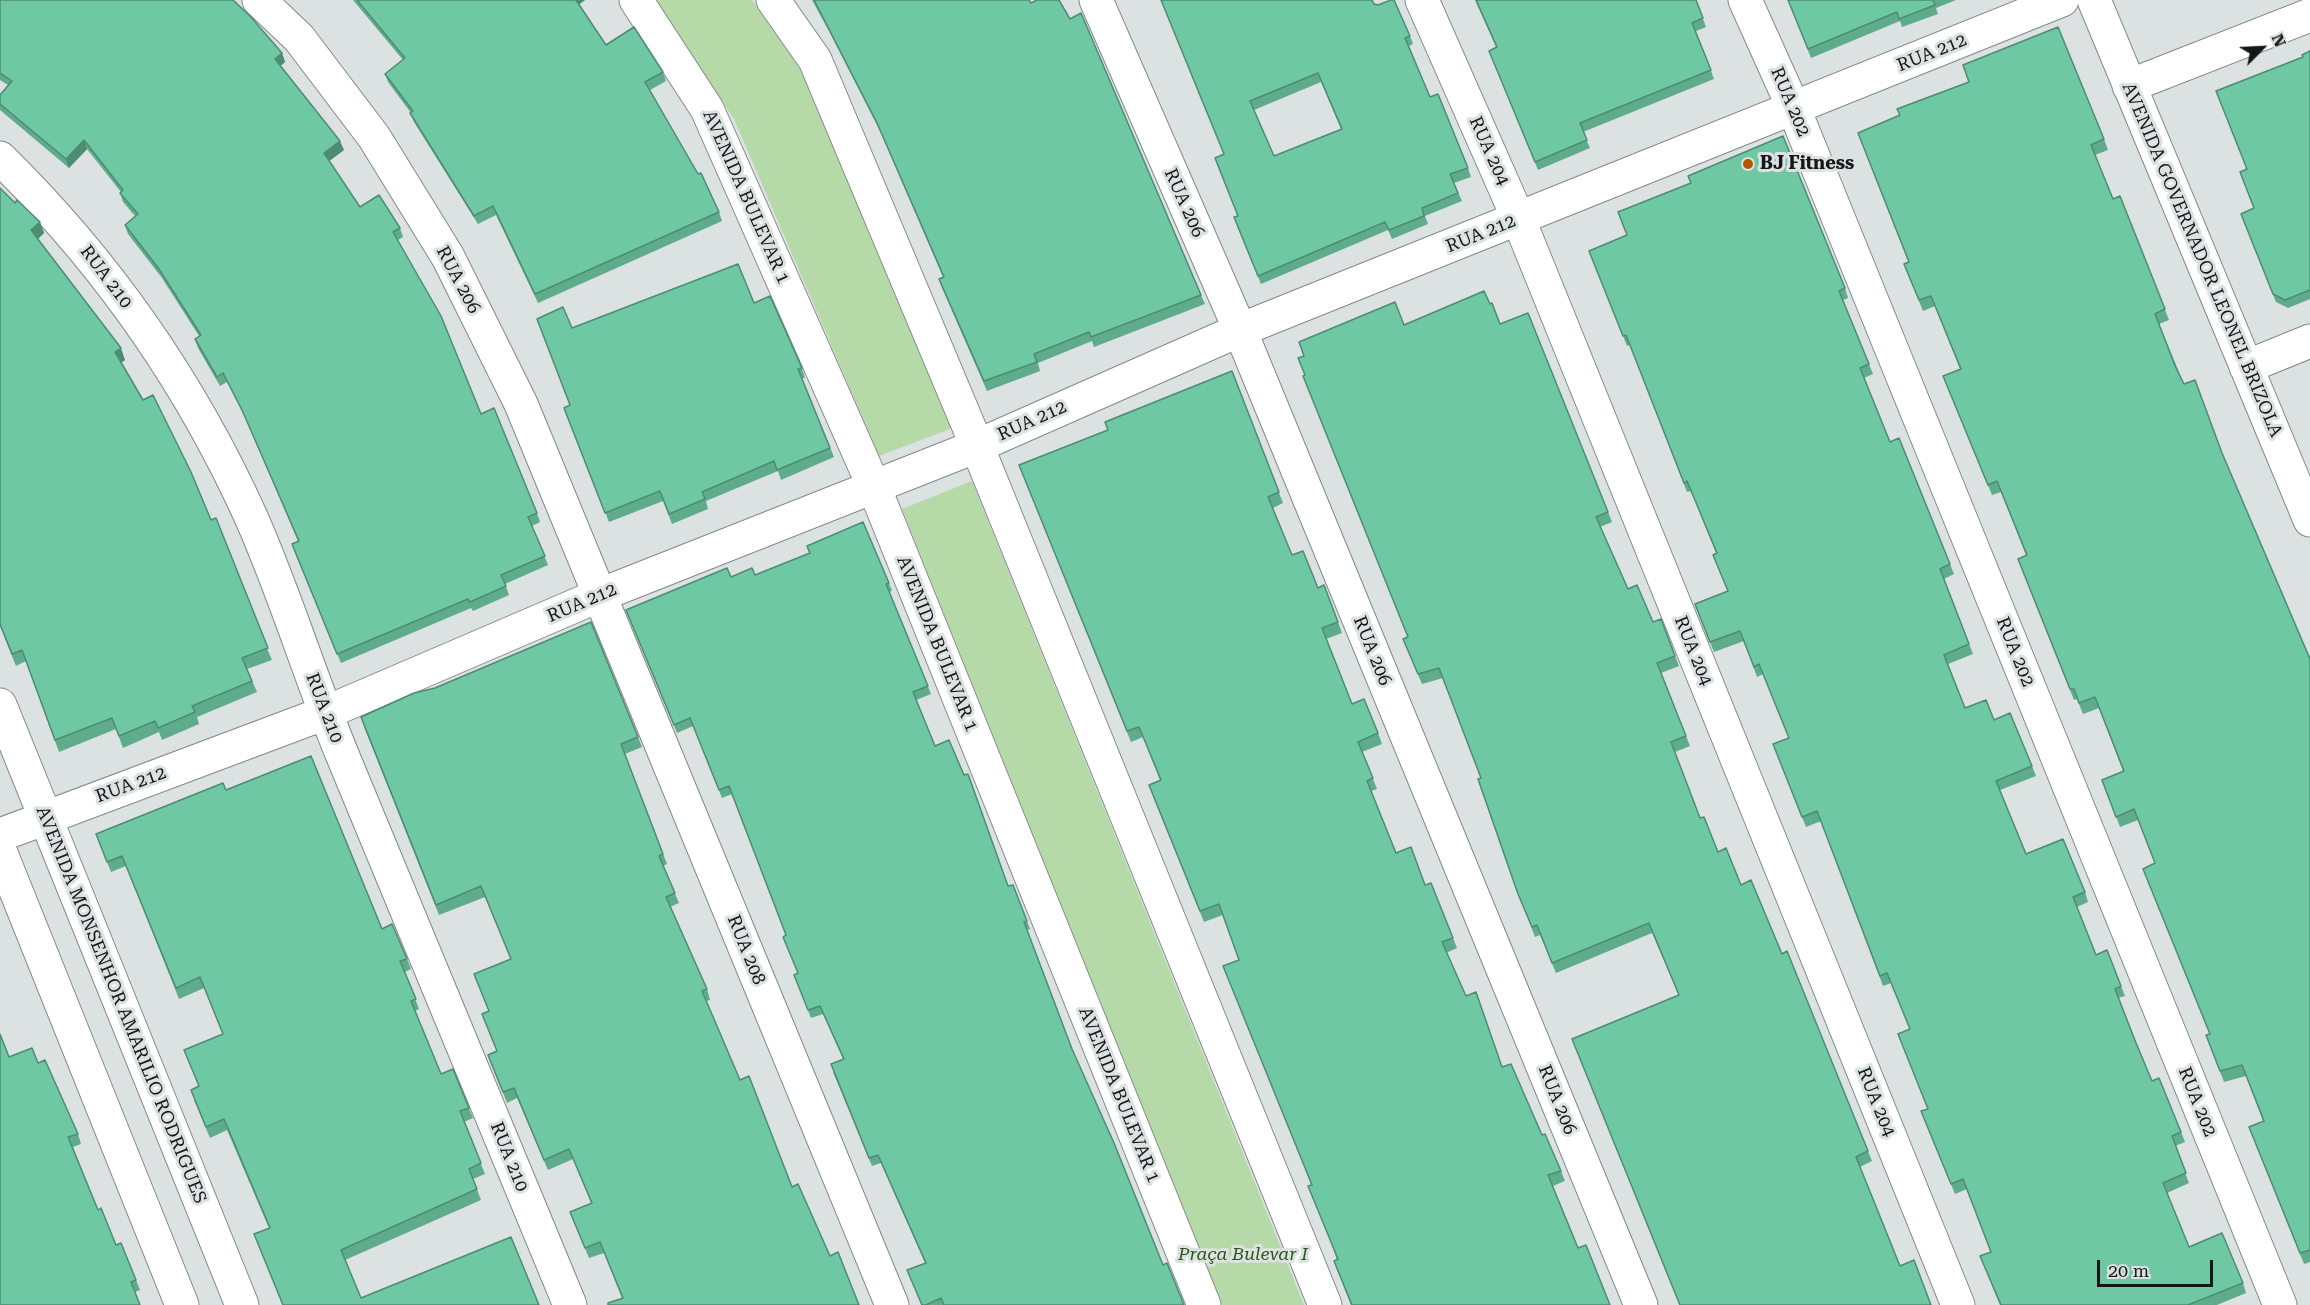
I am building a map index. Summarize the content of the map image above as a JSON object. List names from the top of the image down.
{
  "streets": {
    "street": [
      "RUA 212",
      "RUA 202",
      "RUA 204",
      "AVENIDA BULEVAR 1",
      "RUA 206",
      "AVENIDA GOVERNADOR LEONEL BRIZOLA",
      "RUA 210",
      "RUA 208",
      "AVENIDA MONSENHOR AMARILIO RODRIGUES"
    ]
  },
  "crossings": [
    ["RUA 212", "RUA 202"],
    ["RUA 212", "RUA 204"],
    ["RUA 212", "AVENIDA BULEVAR 1"],
    ["RUA 212", "RUA 206"],
    ["RUA 212", "RUA 210"],
    ["RUA 212", "RUA 208"],
    ["RUA 212", "AVENIDA MONSENHOR AMARILIO RODRIGUES"],
    ["RUA 206", "RUA 208"]
  ],
  "parks": ["Praça Bulevar I"],
  "places": ["BJ Fitness"],
  "scale_bar": "20 m",
  "north": "top right"
}
